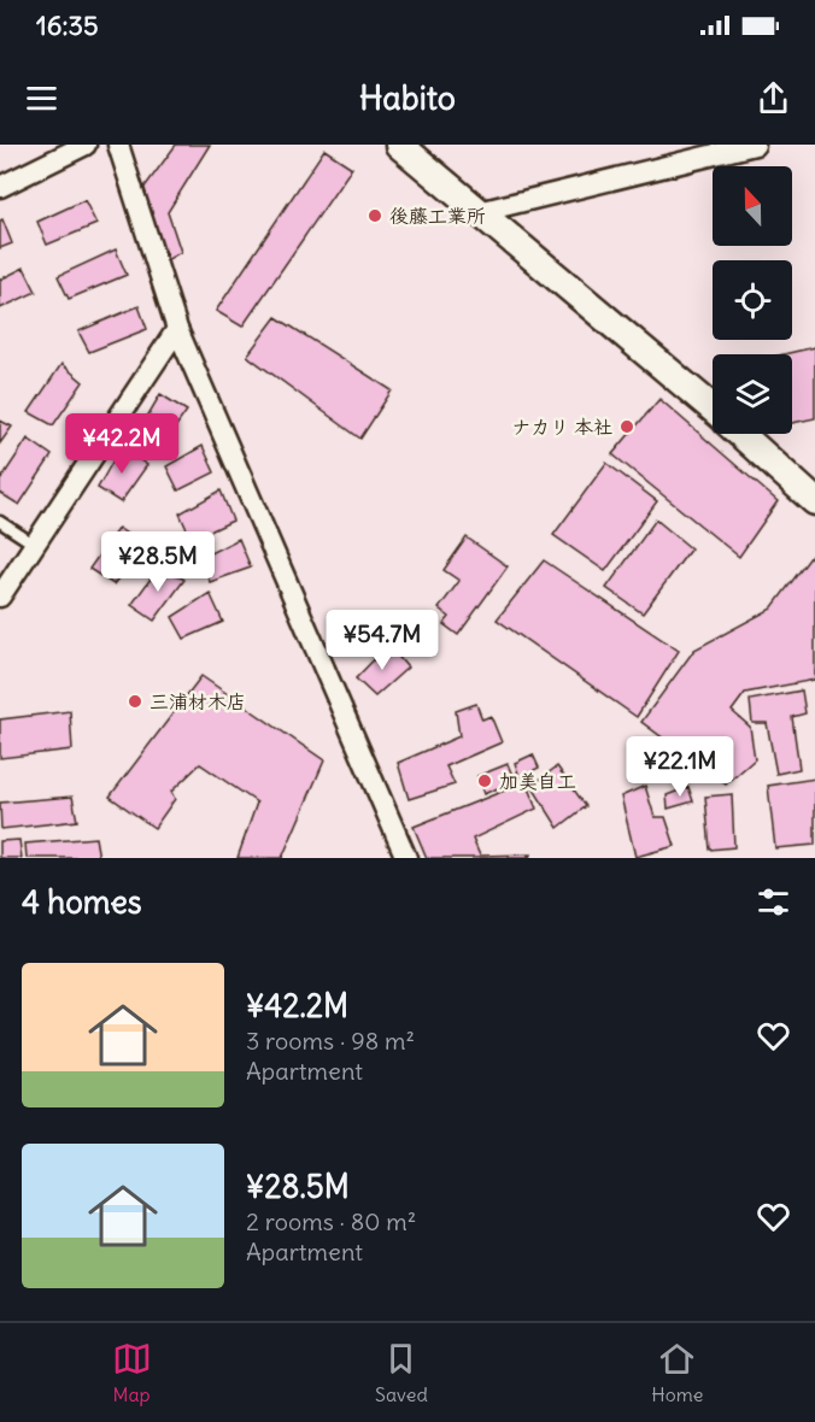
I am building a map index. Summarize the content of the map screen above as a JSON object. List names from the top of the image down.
{
  "places": [
    "後藤工業所",
    "ナカリ 本社",
    "三浦材木店",
    "加美自工"
  ],
  "north": "top",
  "page": {
    "status": "16:35",
    "header": "Habito",
    "price": [
      "¥42.2M",
      "¥28.5M",
      "¥54.7M",
      "¥22.1M"
    ],
    "heading": "4 homes",
    "list": [
      {
        "name": "¥42.2M",
        "note": "3 rooms · 98 m² · Apartment"
      },
      {
        "name": "¥28.5M",
        "note": "2 rooms · 80 m² · Apartment"
      }
    ],
    "tabs": ["Map", "Saved", "Home"]
  }
}
